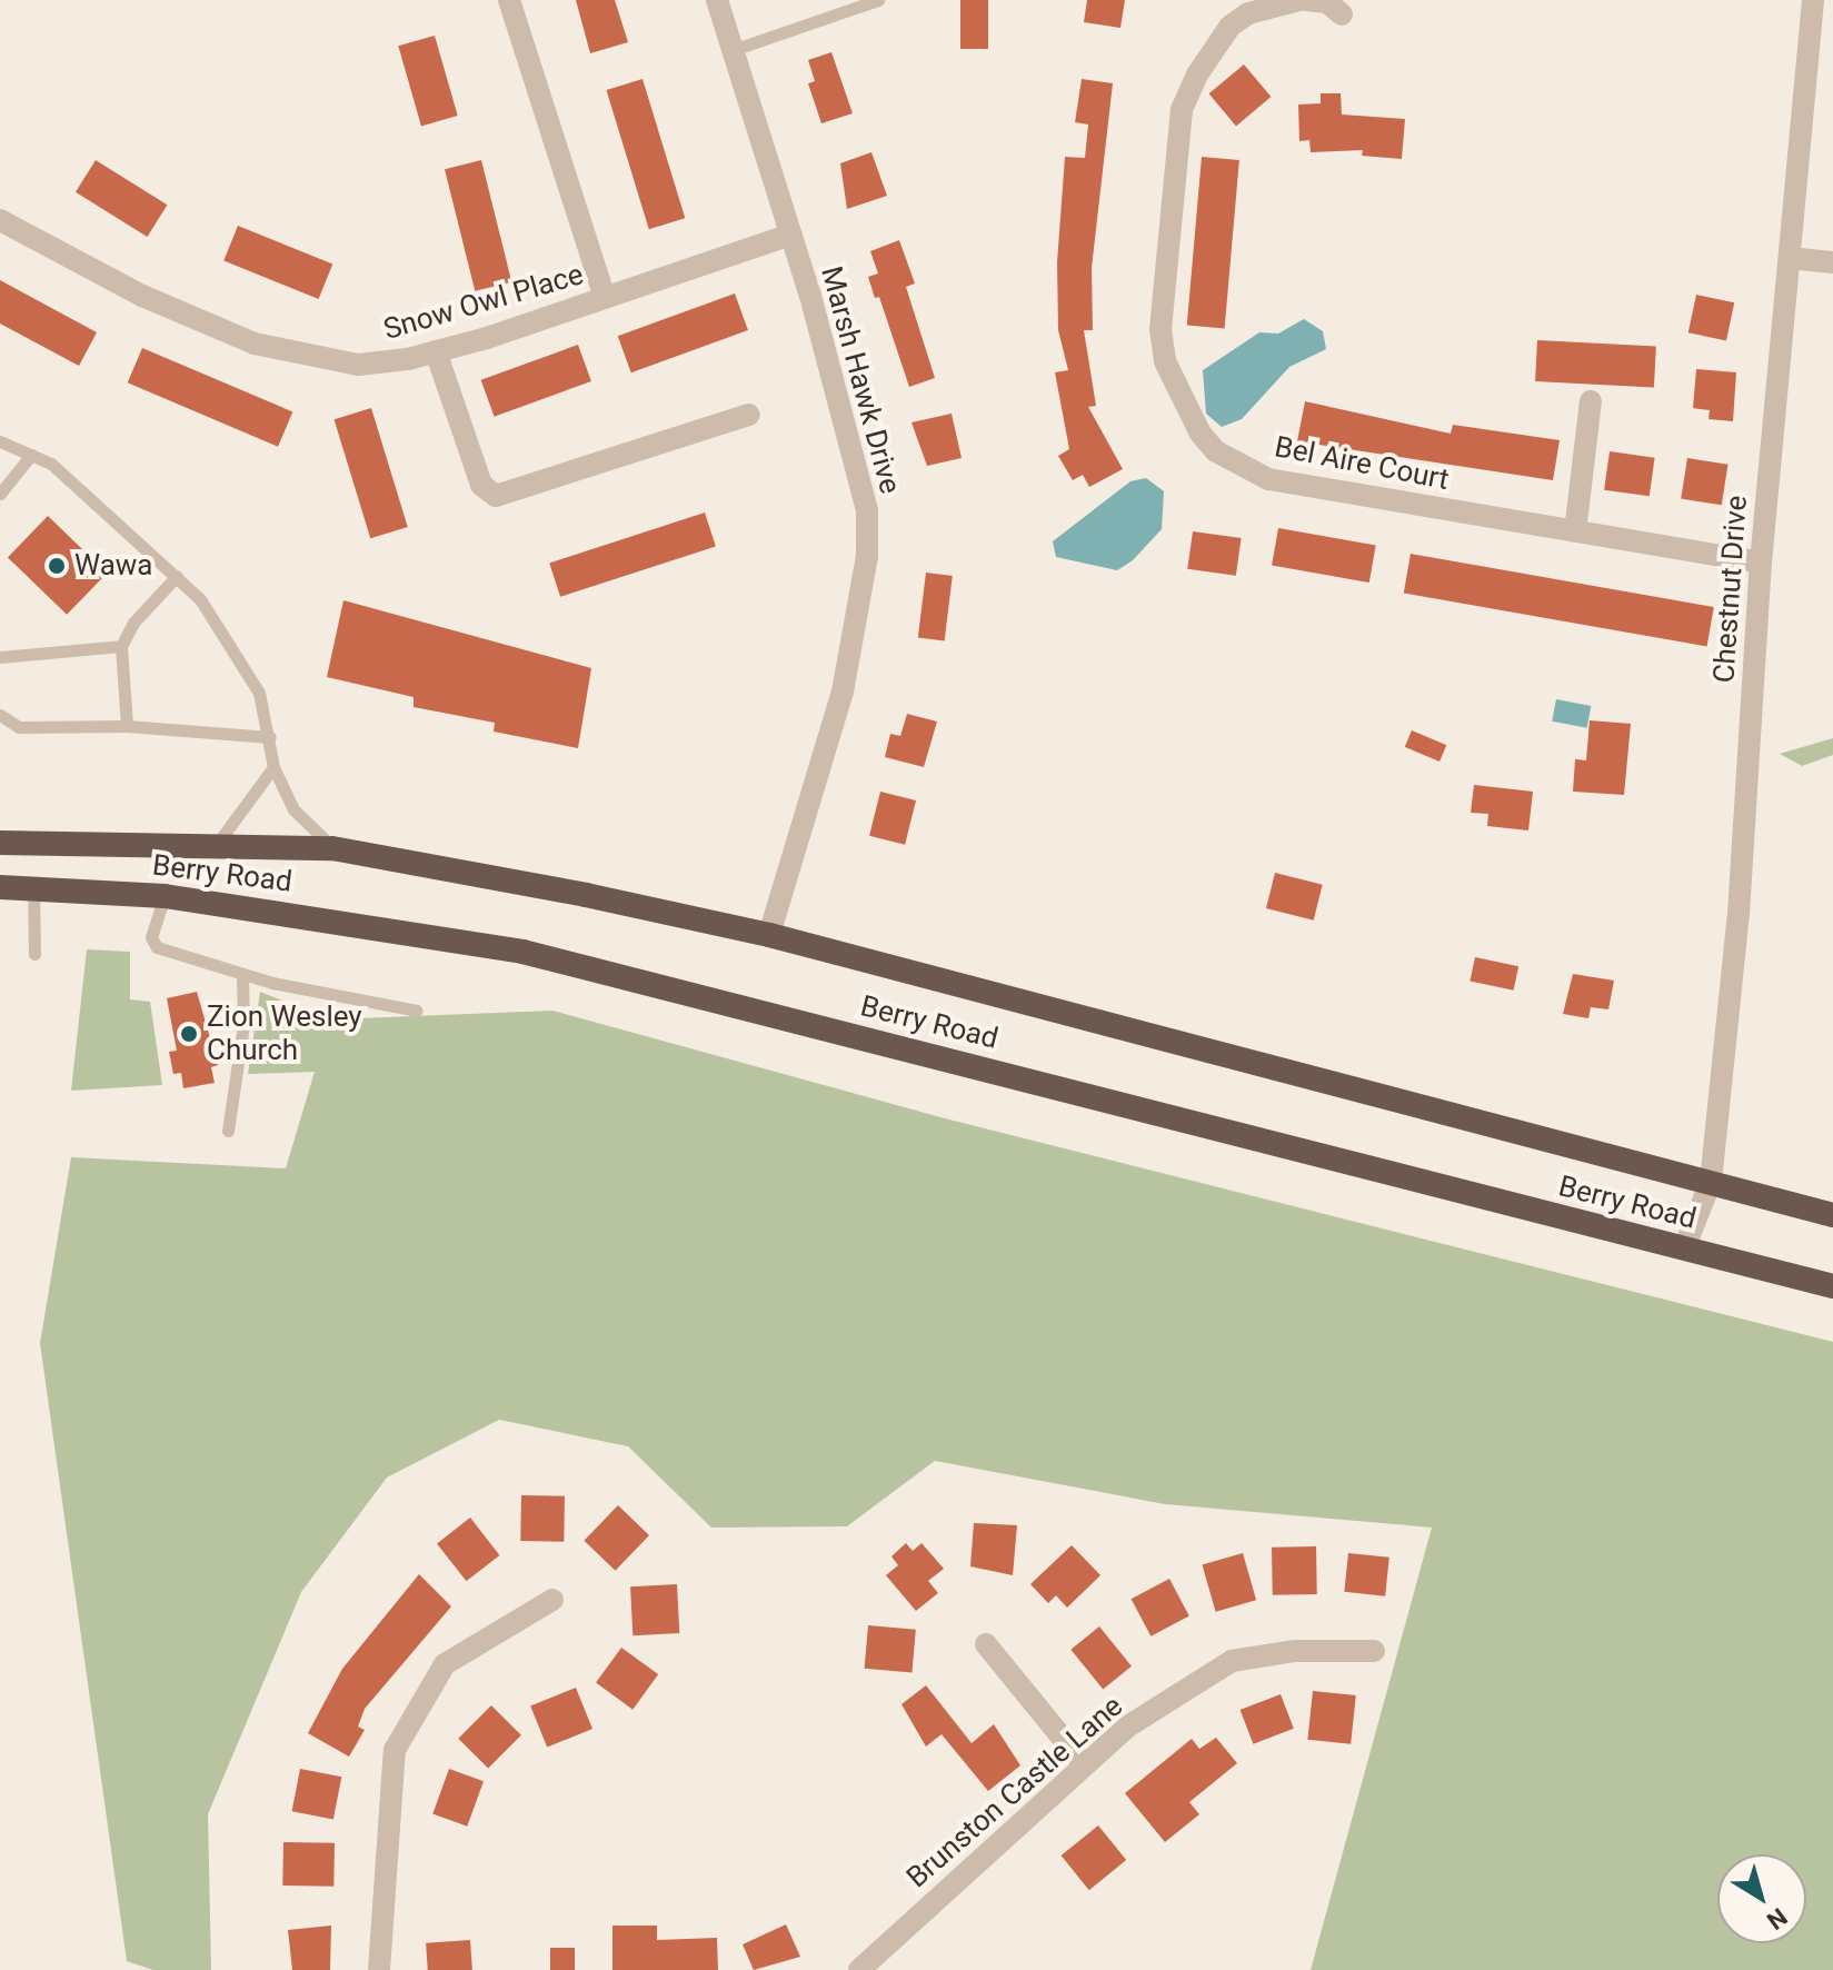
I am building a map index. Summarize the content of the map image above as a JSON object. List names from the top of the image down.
{
  "streets": {
    "highway": ["Berry Road"],
    "street": [
      "Snow Owl Place",
      "Marsh Hawk Drive",
      "Bel Aire Court",
      "Chestnut Drive",
      "Brunston Castle Lane"
    ]
  },
  "crossings": [
    ["Snow Owl Place", "Marsh Hawk Drive"],
    ["Marsh Hawk Drive", "Berry Road"],
    ["Bel Aire Court", "Chestnut Drive"],
    ["Chestnut Drive", "Berry Road"]
  ],
  "places": ["Wawa", "Zion Wesley Church"],
  "north": "bottom right"
}
